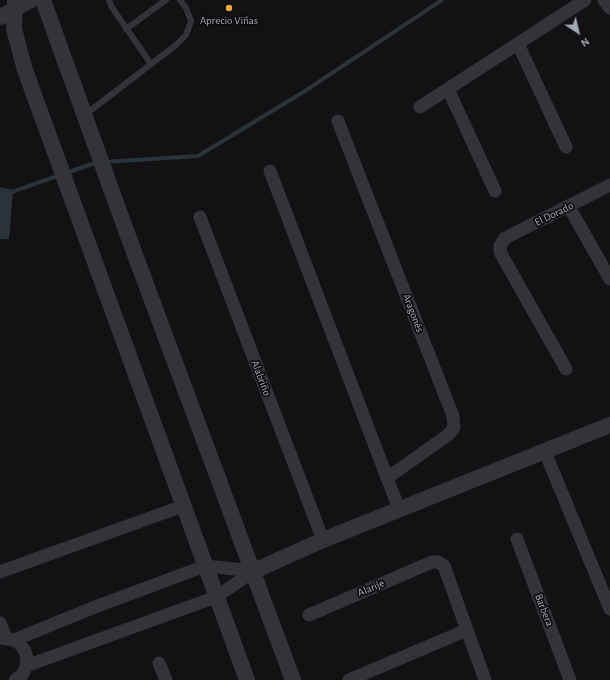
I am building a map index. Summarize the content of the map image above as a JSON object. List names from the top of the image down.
{
  "streets": {
    "street": [
      "El Dorado",
      "Aragonés",
      "Alabriño",
      "Alarije",
      "Barbera"
    ]
  },
  "places": ["Aprecio Viñas"],
  "north": "bottom right"
}
